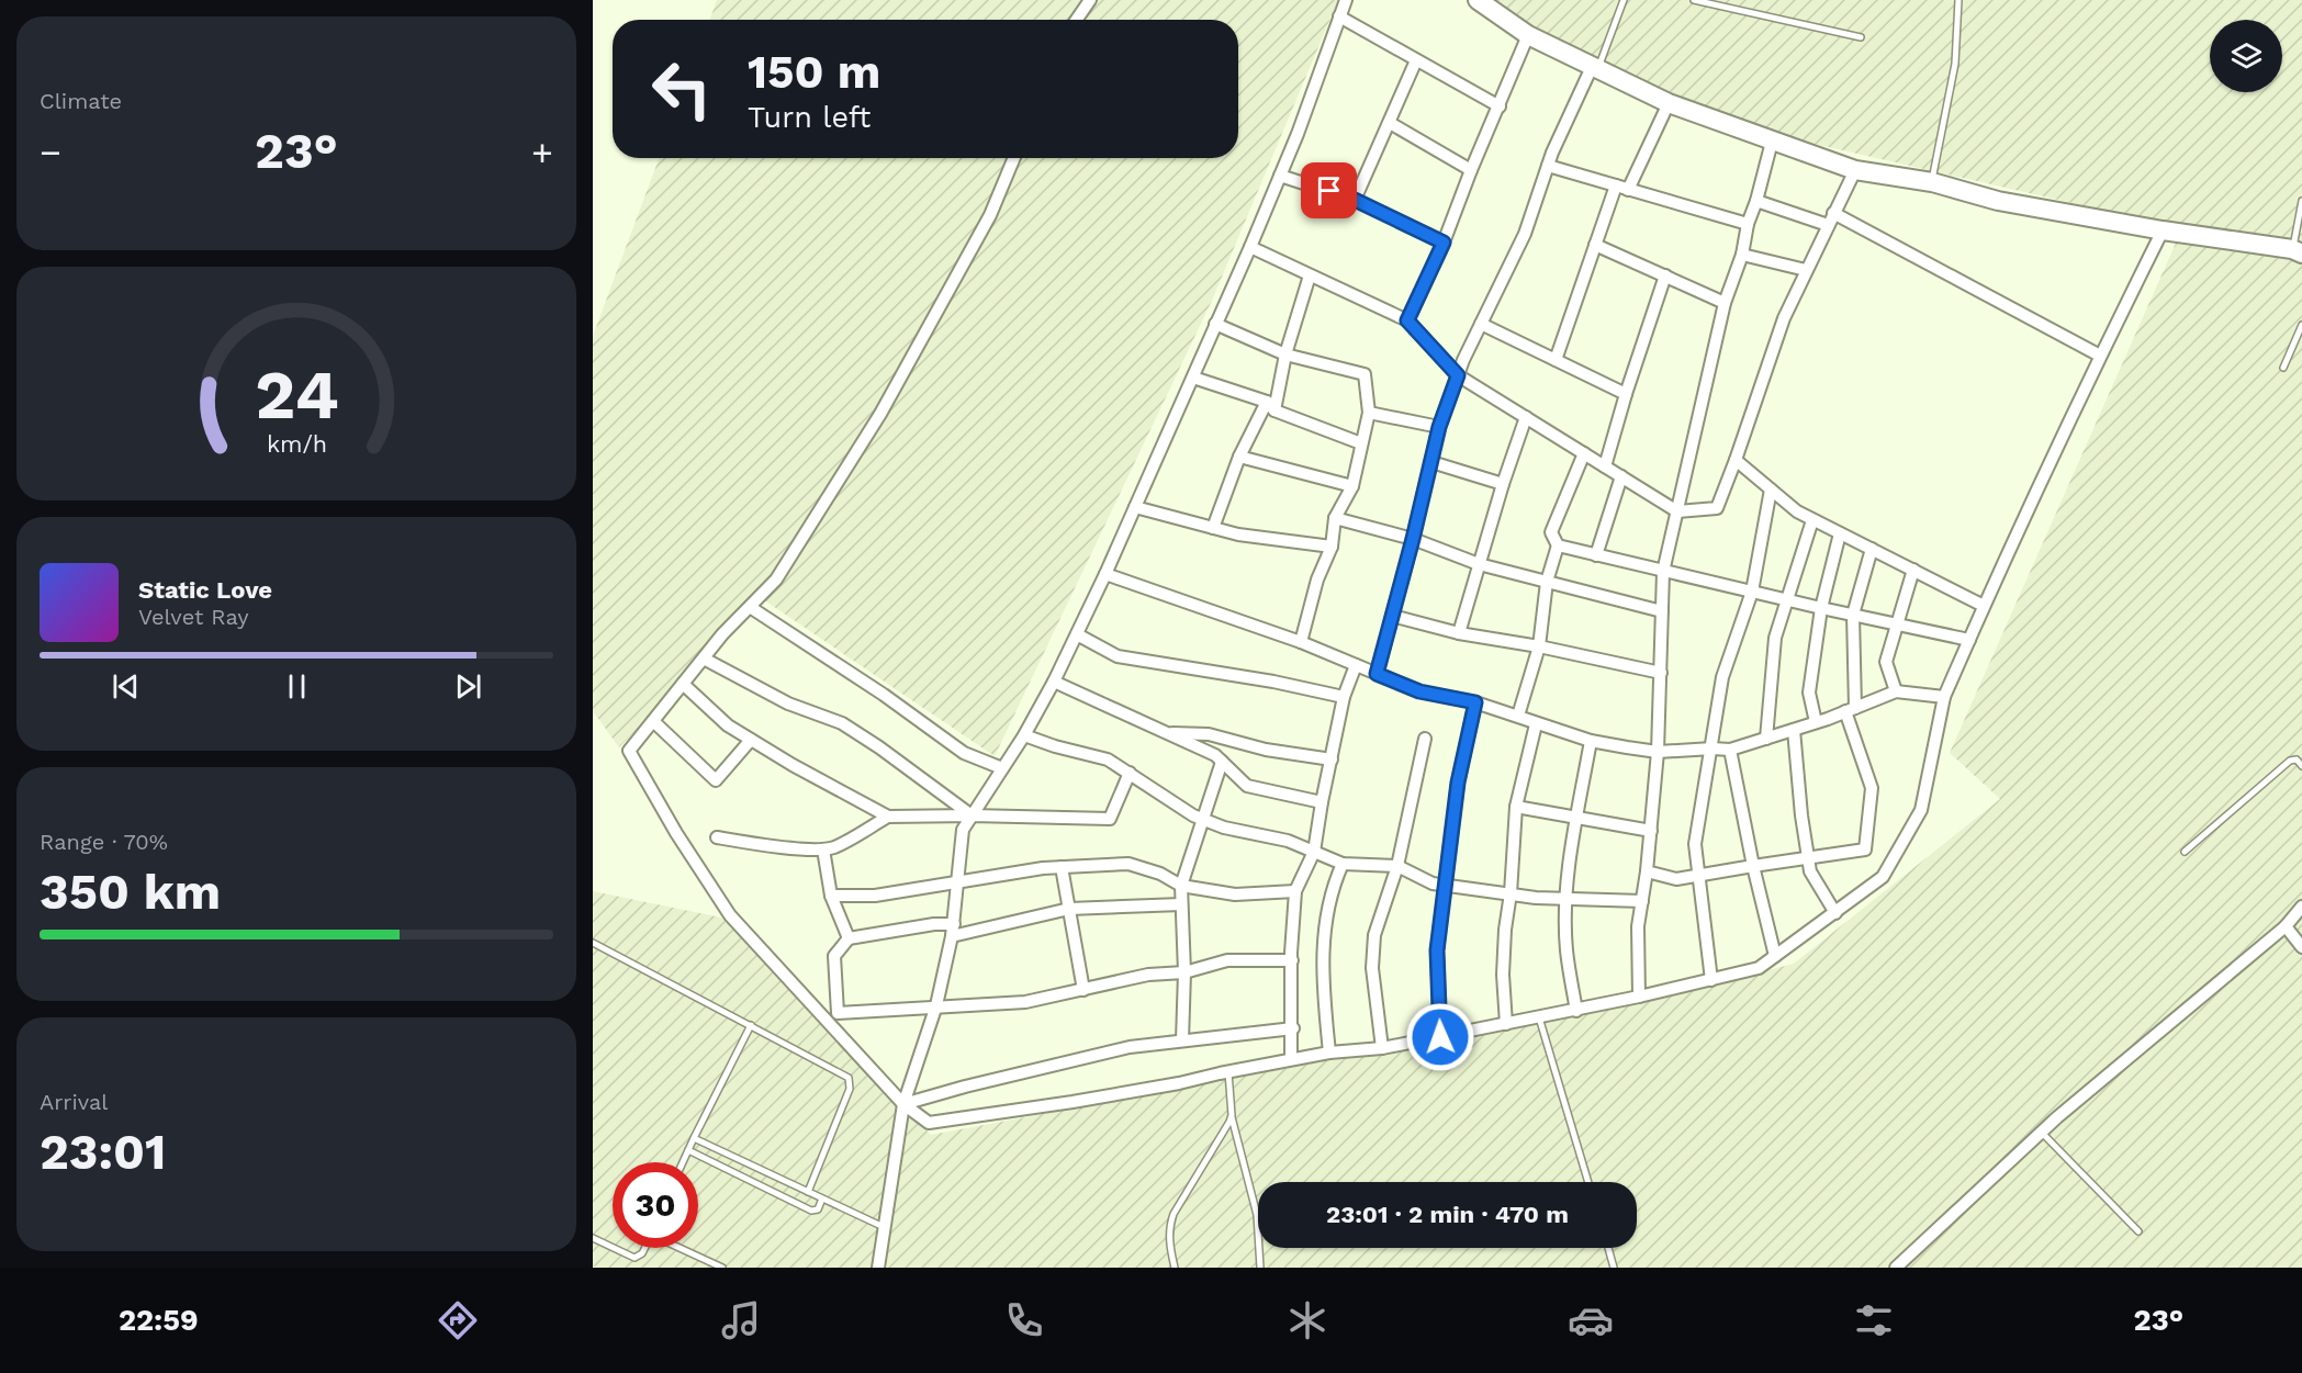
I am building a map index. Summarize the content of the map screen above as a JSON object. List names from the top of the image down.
{
  "page": {
    "tile": [
      "Climate",
      ["Range · 70%", "350 km"],
      ["Arrival", "23:01"]
    ],
    "turn": ["150 m", "Turn left"],
    "heat": ["−", "23°", "+"],
    "song": ["Static Love", "Velvet Ray"],
    "limit": "30",
    "trip": "23:01 · 2 min · 470 m",
    "tabs": ["22:59", "23°"],
    "gauge": ["24", "km/h"]
  }
}
